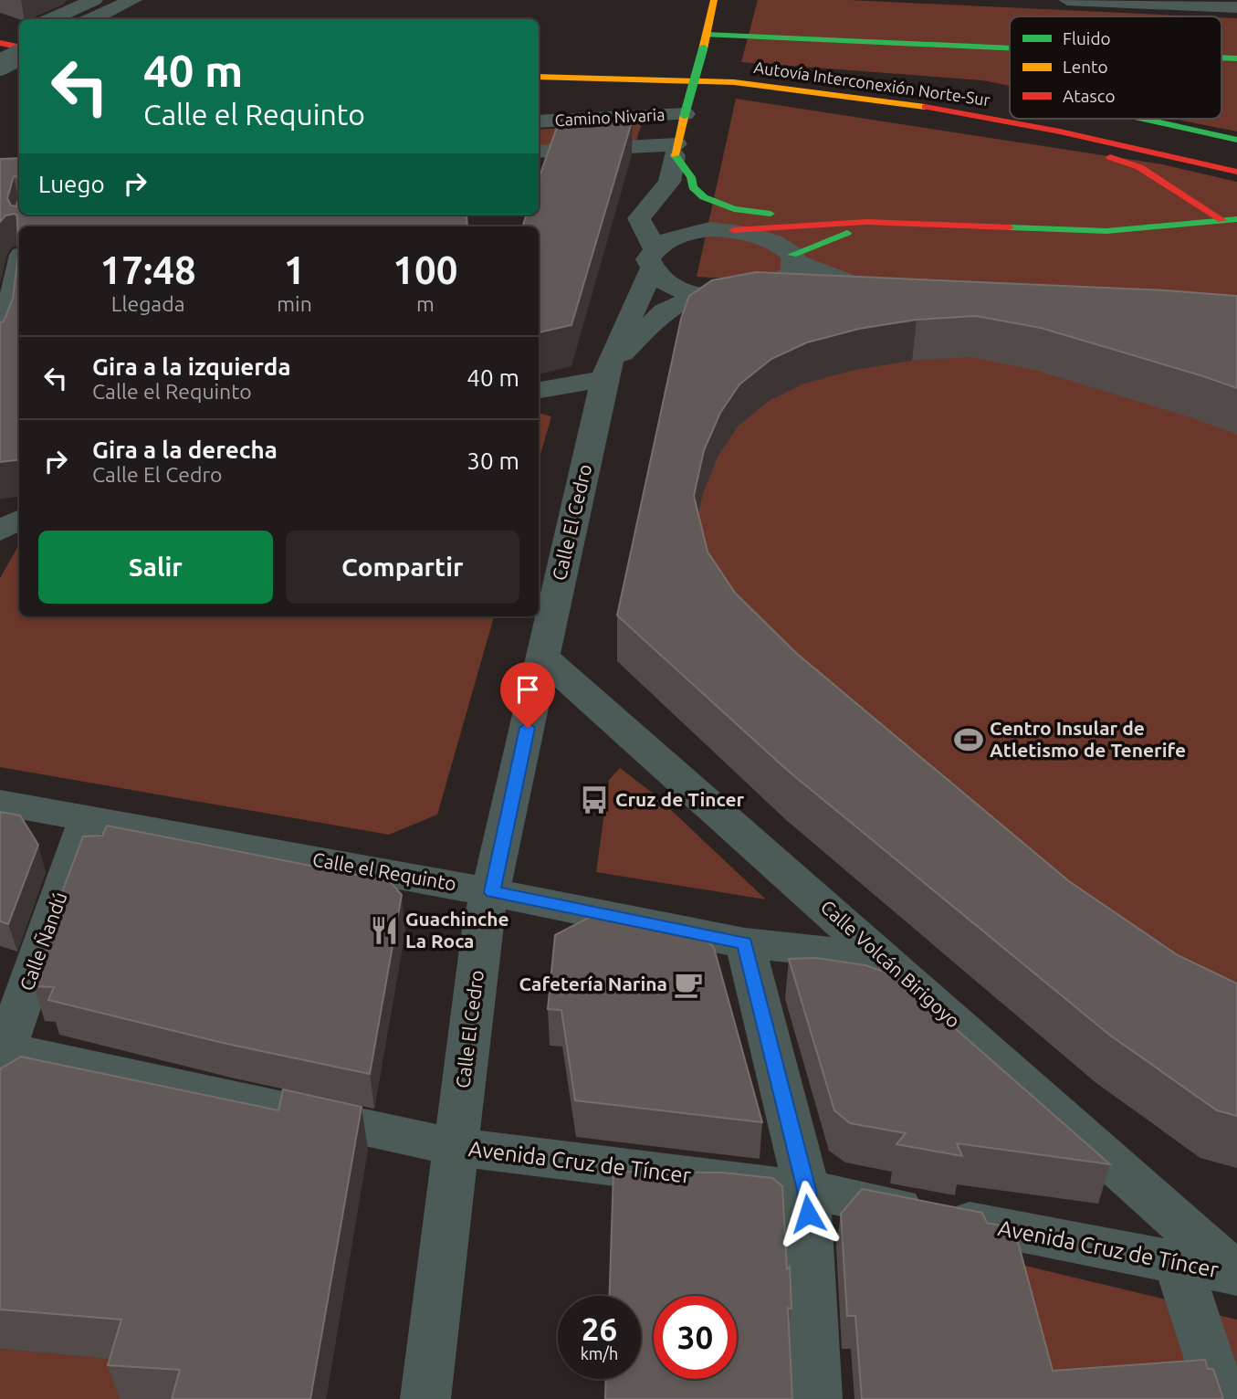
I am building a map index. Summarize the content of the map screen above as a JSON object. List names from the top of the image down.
{
  "streets": {
    "main road": ["Autovía Interconexión Norte-Sur"],
    "street": [
      "Camino Nivaria",
      "Calle El Cedro",
      "Calle el Requinto",
      "Calle Ñandú",
      "Calle Volcán Birigoyo",
      "Avenida Cruz de Tíncer"
    ]
  },
  "crossings": [
    ["Calle El Cedro", "Calle el Requinto"],
    ["Calle El Cedro", "Calle Volcán Birigoyo"],
    ["Calle El Cedro", "Avenida Cruz de Tíncer"],
    ["Calle el Requinto", "Calle Ñandú"],
    ["Calle el Requinto", "Calle Volcán Birigoyo"],
    ["Calle Ñandú", "Avenida Cruz de Tíncer"],
    ["Calle Volcán Birigoyo", "Avenida Cruz de Tíncer"]
  ],
  "places": {
    "sports": ["Centro Insular de Atletismo de Tenerife"],
    "bus stop": ["Cruz de Tincer"],
    "restaurant": ["Guachinche La Roca"],
    "cafe": ["Cafetería Narina"]
  },
  "legend": ["Fluido", "Lento", "Atasco"],
  "page": {
    "turn": ["40 m", "Calle el Requinto"],
    "then": "Luego",
    "eta": [
      "17:48",
      "Llegada",
      "1",
      "min",
      "100",
      "m"
    ],
    "list": [
      {
        "name": "Gira a la izquierda",
        "note": "Calle el Requinto",
        "value": "40 m"
      },
      {
        "name": "Gira a la derecha",
        "note": "Calle El Cedro",
        "value": "30 m"
      }
    ],
    "buttons": ["Salir", "Compartir"],
    "speed": "26 km/h",
    "limit": "30"
  }
}
